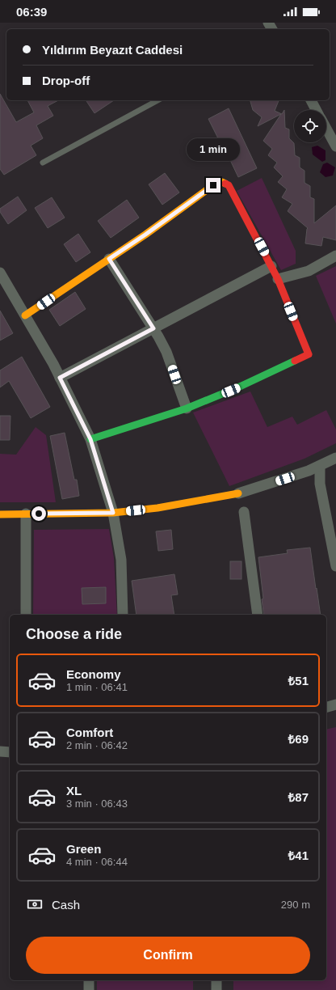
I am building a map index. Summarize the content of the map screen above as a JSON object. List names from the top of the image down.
{
  "page": {
    "status": "06:39",
    "banner": ["Yıldırım Beyazıt Caddesi", "Drop-off"],
    "bubble": "1 min",
    "heading": "Choose a ride",
    "list": [
      {
        "name": "Economy",
        "note": "1 min · 06:41",
        "value": "₺51"
      },
      {
        "name": "Comfort",
        "note": "2 min · 06:42",
        "value": "₺69"
      },
      {
        "name": "XL",
        "note": "3 min · 06:43",
        "value": "₺87"
      },
      {
        "name": "Green",
        "note": "4 min · 06:44",
        "value": "₺41"
      }
    ],
    "pay": ["Cash", "290 m"],
    "buttons": "Confirm"
  }
}
